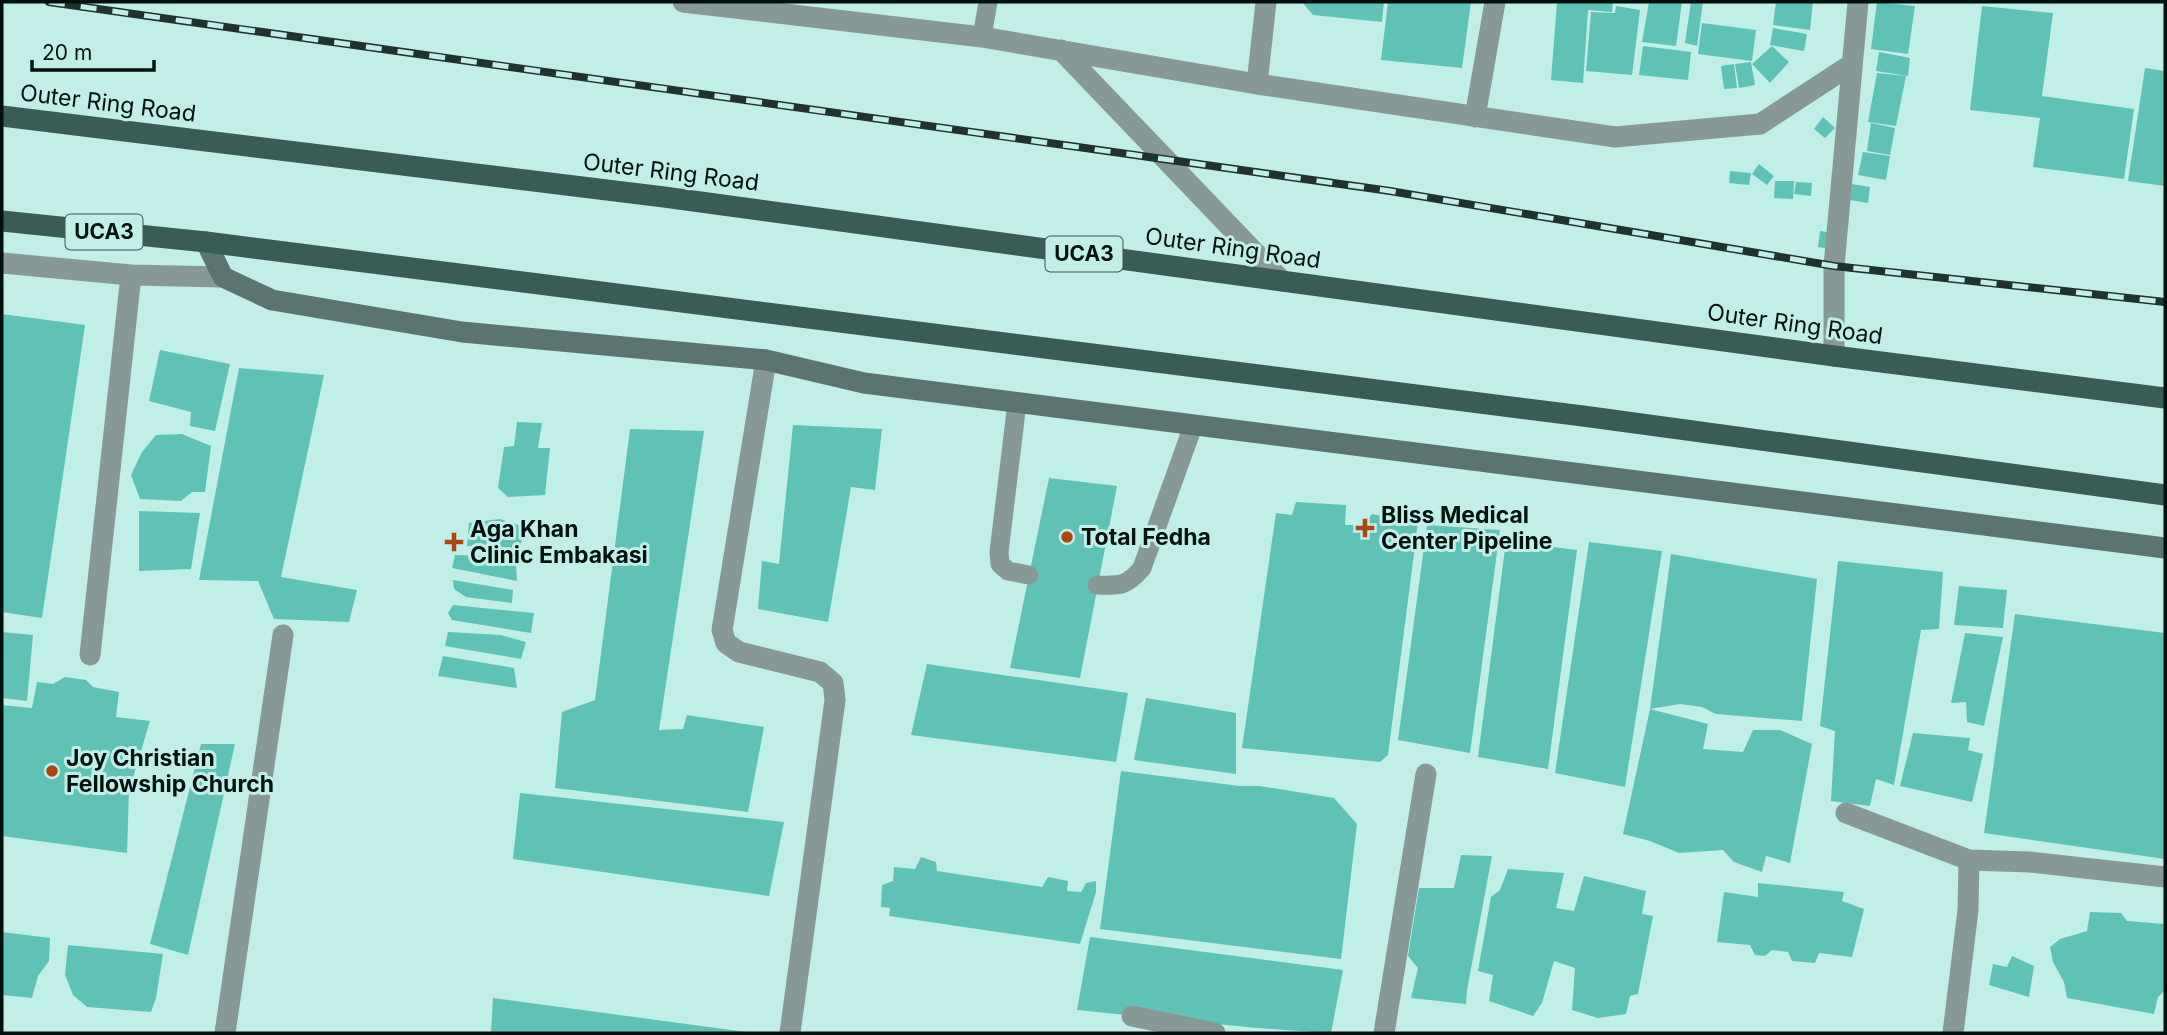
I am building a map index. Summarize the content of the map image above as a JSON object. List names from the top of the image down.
{
  "streets": {
    "main road": ["Outer Ring Road", "UCA3"]
  },
  "places": {
    "health": ["Bliss Medical Center Pipeline", "Aga Khan Clinic Embakasi"],
    "other": ["Total Fedha", "Joy Christian Fellowship Church"]
  },
  "scale_bar": "20 m"
}
